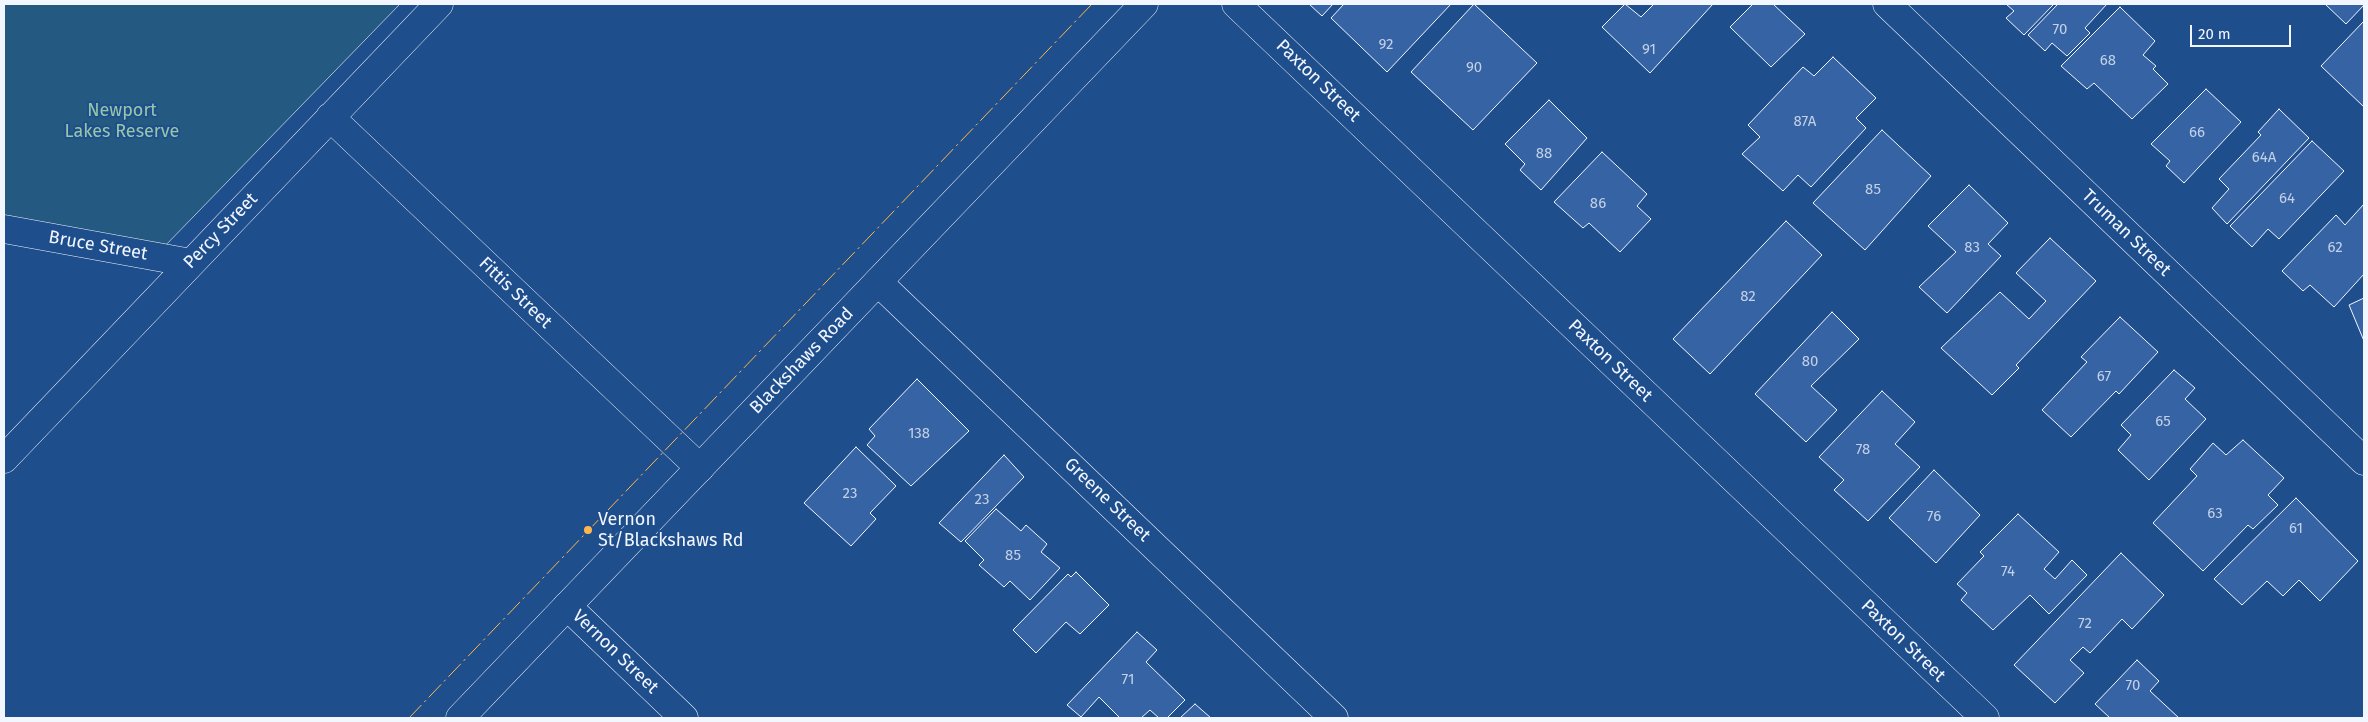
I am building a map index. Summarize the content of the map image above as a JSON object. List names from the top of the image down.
{
  "streets": {
    "street": [
      "Paxton Street",
      "Percy Street",
      "Truman Street",
      "Bruce Street",
      "Fittis Street",
      "Blackshaws Road",
      "Greene Street",
      "Vernon Street"
    ]
  },
  "crossings": [
    ["Percy Street", "Bruce Street"],
    ["Percy Street", "Fittis Street"],
    ["Fittis Street", "Blackshaws Road"],
    ["Blackshaws Road", "Greene Street"],
    ["Blackshaws Road", "Vernon Street"]
  ],
  "parks": ["Newport Lakes Reserve"],
  "places": ["Vernon St/Blackshaws Rd"],
  "house_numbers": [
    "70",
    "92",
    "91",
    "68",
    "90",
    "87A",
    "66",
    "88",
    "64A",
    "85",
    "64",
    "86",
    "83",
    "62",
    "82",
    "80",
    "67",
    "65",
    "138",
    "78",
    "23",
    "23",
    "63",
    "76",
    "61",
    "85",
    "74",
    "72",
    "71",
    "70"
  ],
  "scale_bar": "20 m"
}
